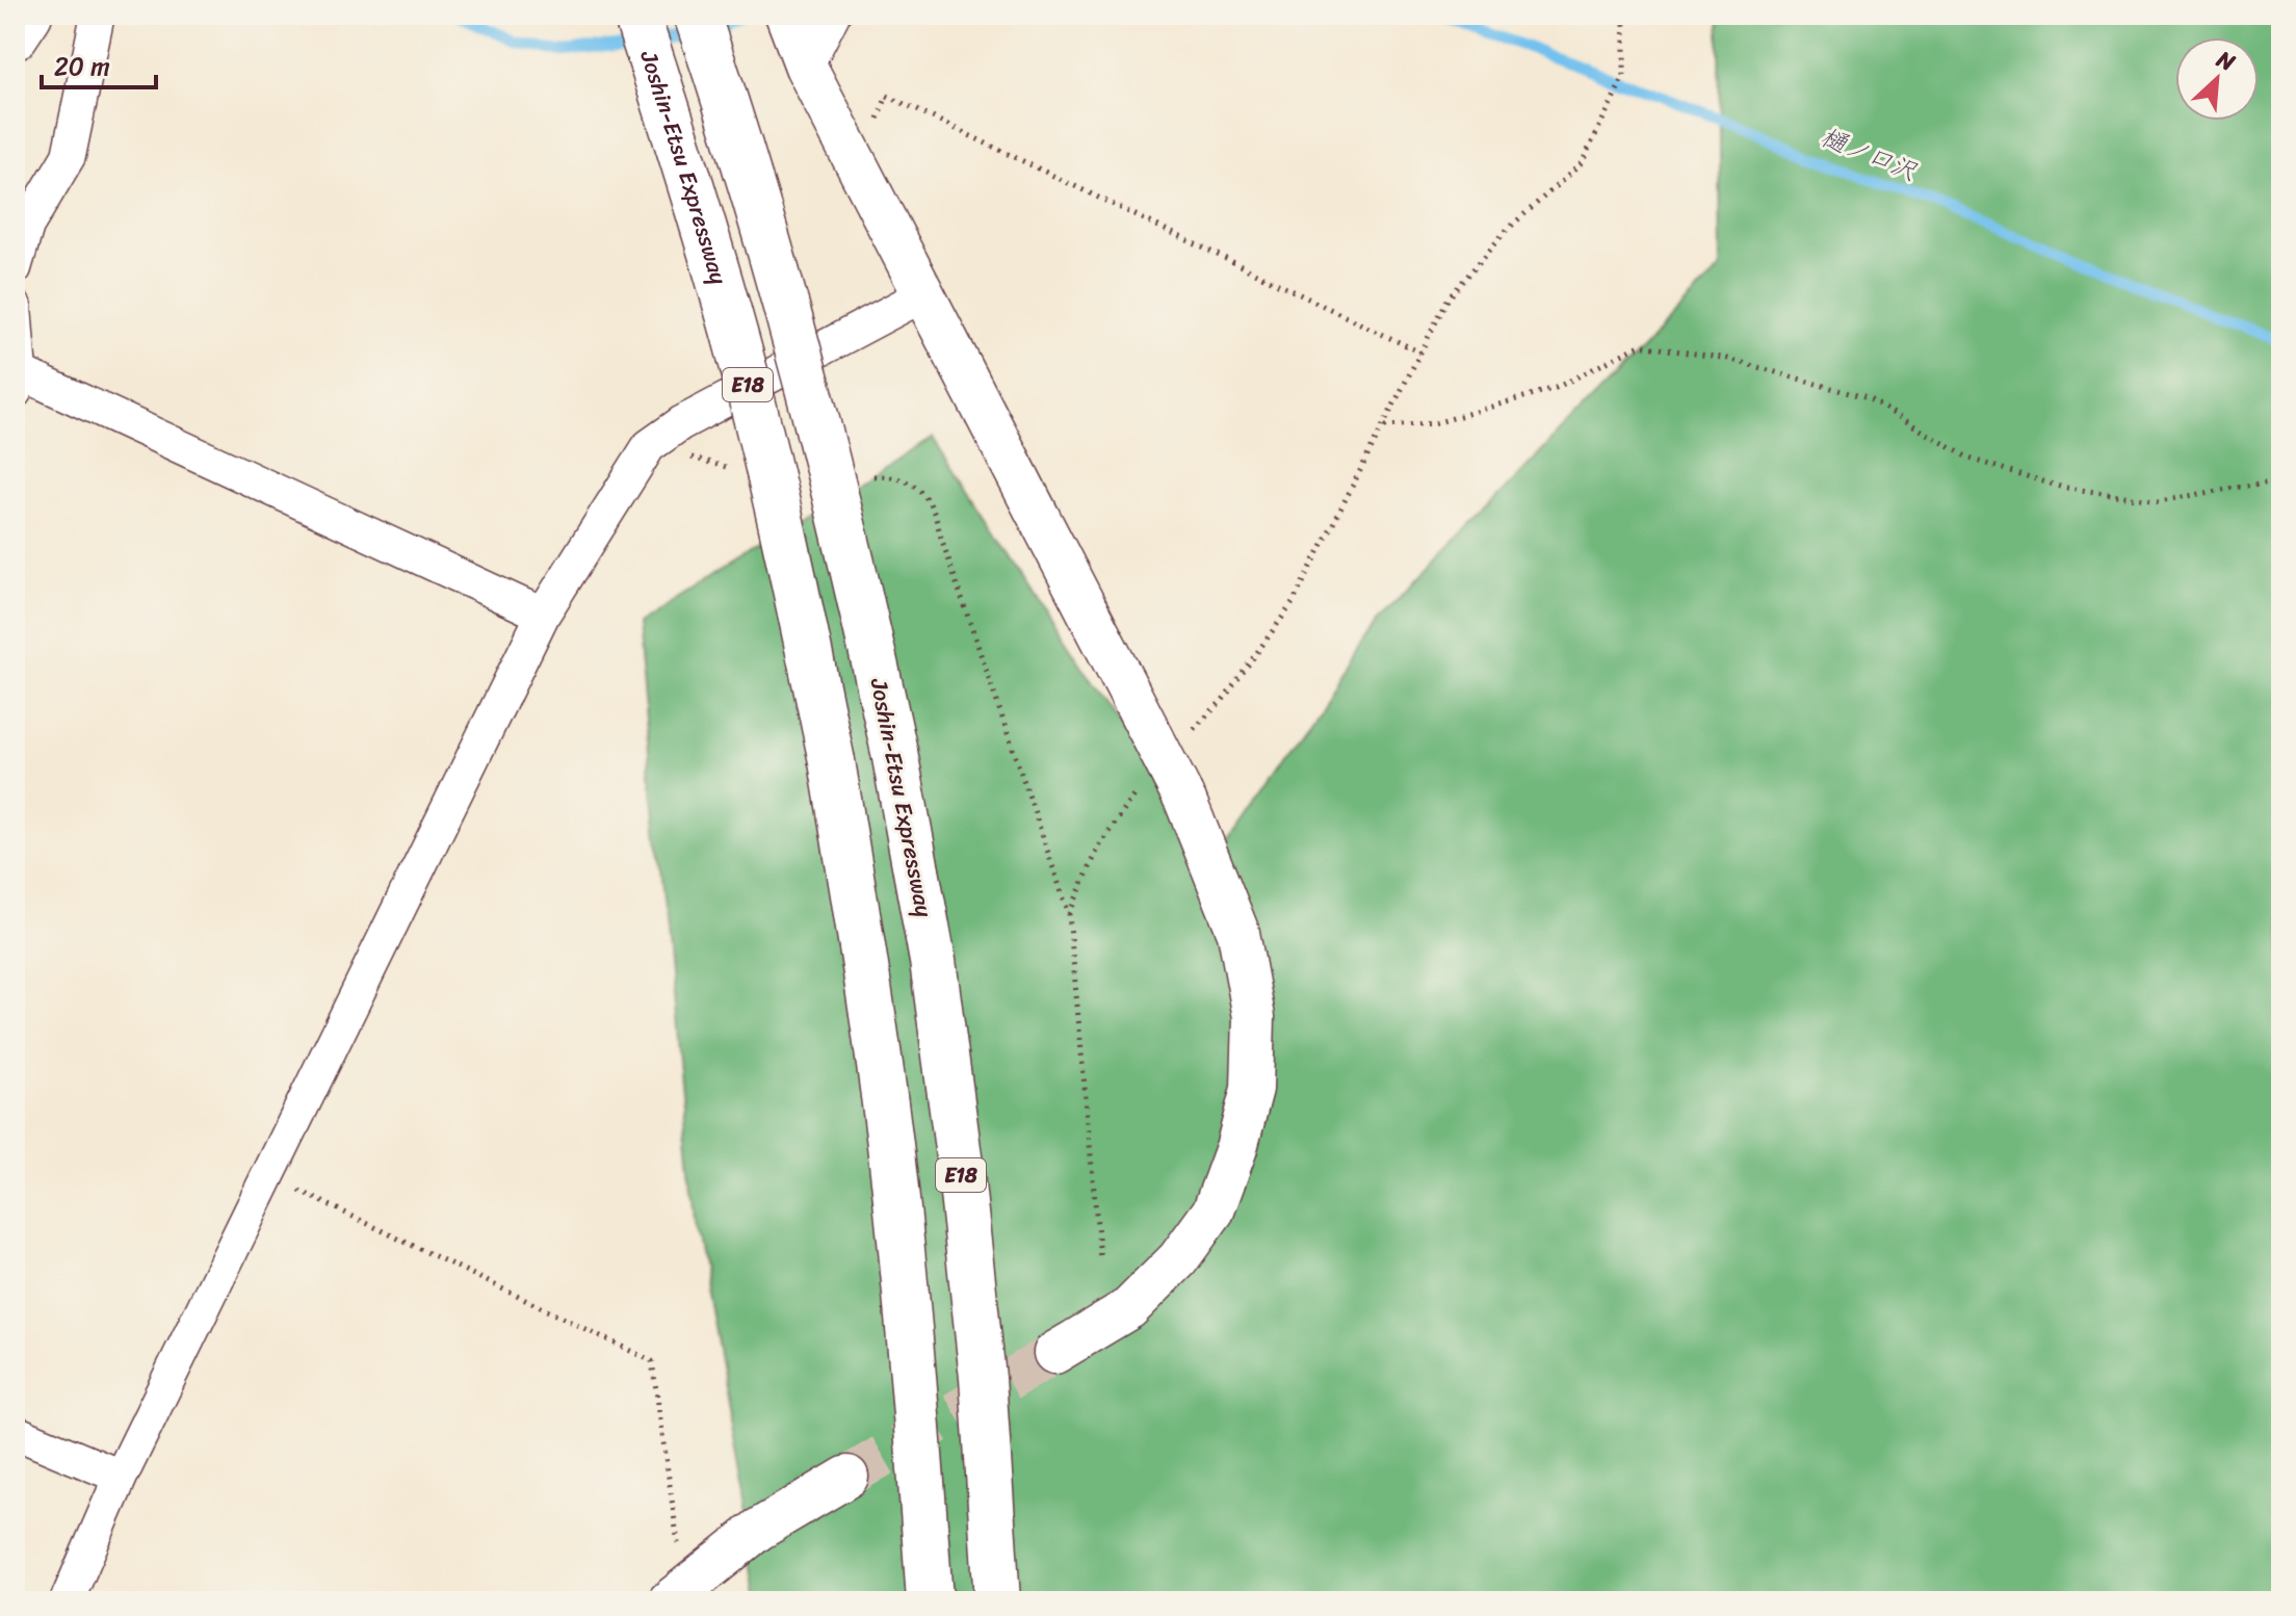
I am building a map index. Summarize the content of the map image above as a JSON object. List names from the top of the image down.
{
  "streets": {
    "main road": ["Joshin-Etsu Expressway", "E18"]
  },
  "water": ["樋ノ口沢"],
  "scale_bar": "20 m",
  "north": "top right"
}
